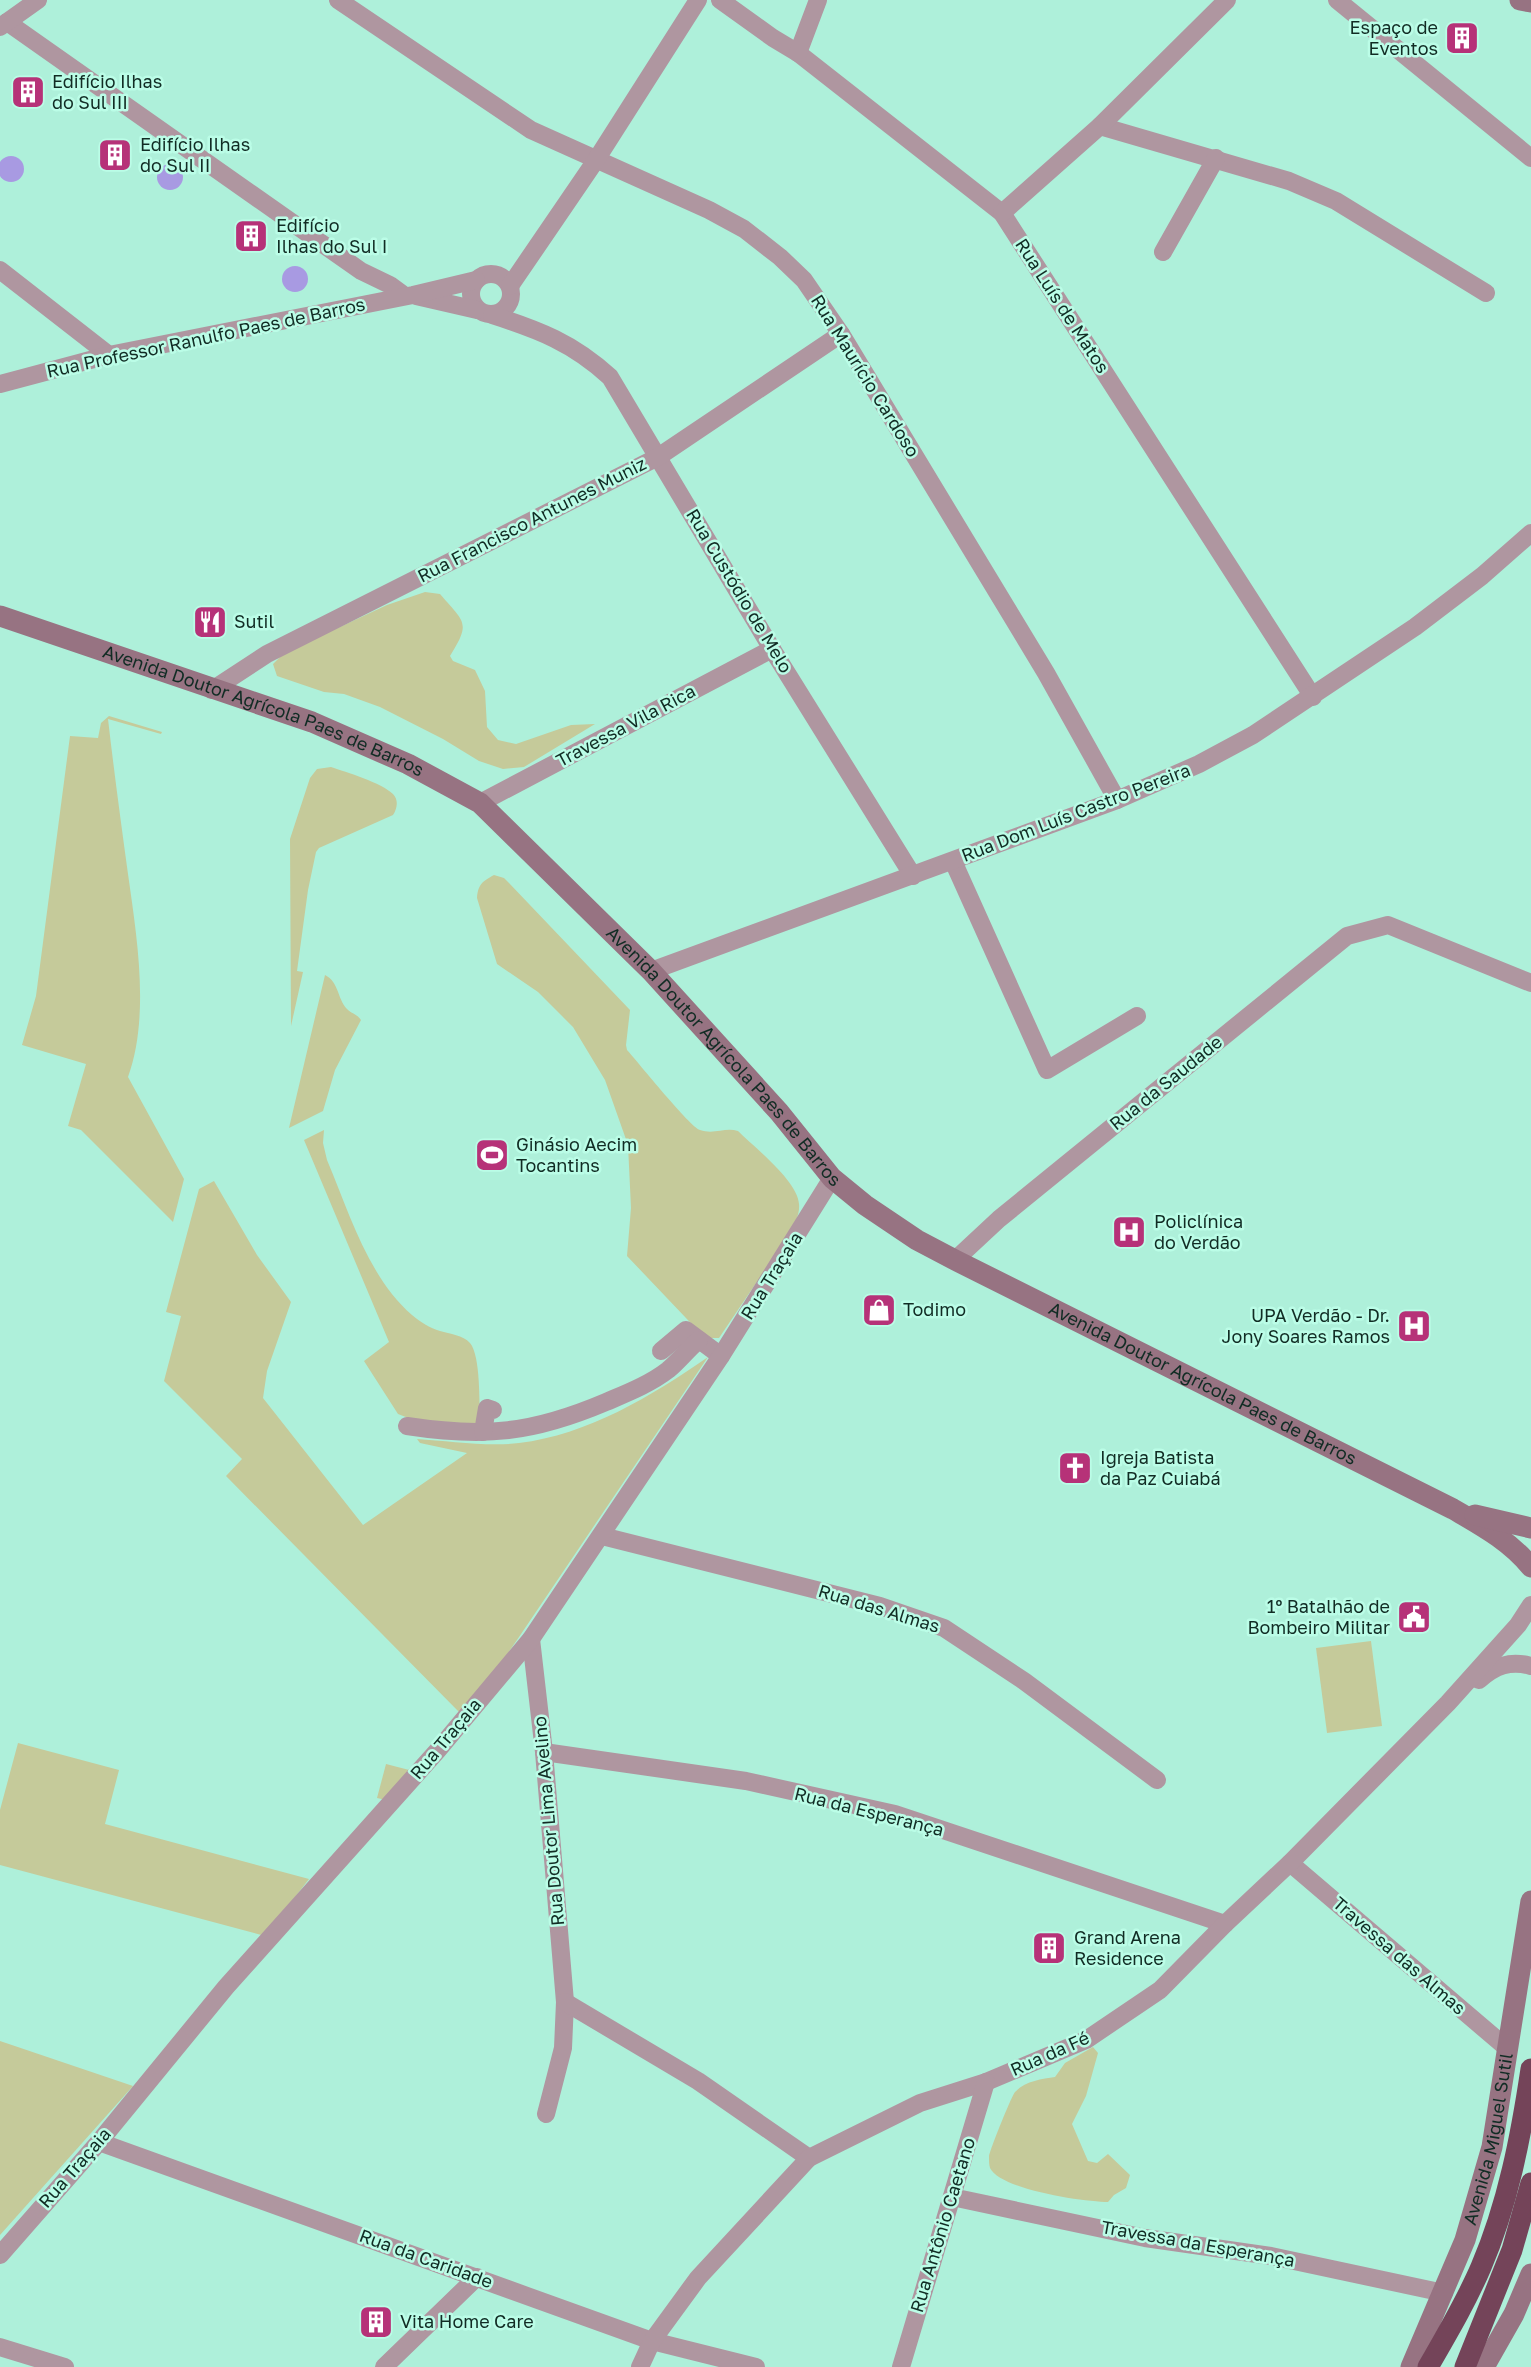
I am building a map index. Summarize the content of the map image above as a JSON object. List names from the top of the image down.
{
  "streets": {
    "street": [
      "Rua Luís de Matos",
      "Rua Professor Ranulfo Paes de Barros",
      "Rua Maurício Cardoso",
      "Rua Francisco Antunes Muniz",
      "Rua Custódio de Melo",
      "Avenida Doutor Agrícola Paes de Barros",
      "Travessa Vila Rica",
      "Rua Dom Luís Castro Pereira",
      "Rua da Saudade",
      "Rua Traçaia",
      "Rua das Almas",
      "Rua da Esperança",
      "Rua Doutor Lima Avelino",
      "Travessa das Almas",
      "Rua da Fé",
      "Avenida Miguel Sutil",
      "Rua Antônio Caetano",
      "Travessa da Esperança",
      "Rua da Caridade"
    ]
  },
  "crossings": [
    ["Rua Luís de Matos", "Rua Dom Luís Castro Pereira"],
    ["Rua Professor Ranulfo Paes de Barros", "Rua Custódio de Melo"],
    ["Rua Maurício Cardoso", "Rua Francisco Antunes Muniz"],
    ["Rua Maurício Cardoso", "Rua Dom Luís Castro Pereira"],
    ["Rua Francisco Antunes Muniz", "Rua Custódio de Melo"],
    ["Rua Francisco Antunes Muniz", "Avenida Doutor Agrícola Paes de Barros"],
    ["Rua Custódio de Melo", "Travessa Vila Rica"],
    ["Rua Custódio de Melo", "Rua Dom Luís Castro Pereira"],
    ["Avenida Doutor Agrícola Paes de Barros", "Travessa Vila Rica"],
    ["Avenida Doutor Agrícola Paes de Barros", "Rua Dom Luís Castro Pereira"],
    ["Avenida Doutor Agrícola Paes de Barros", "Rua da Saudade"],
    ["Avenida Doutor Agrícola Paes de Barros", "Rua Traçaia"],
    ["Rua Traçaia", "Rua das Almas"],
    ["Rua Traçaia", "Rua Doutor Lima Avelino"],
    ["Rua Traçaia", "Rua da Caridade"],
    ["Rua da Esperança", "Rua Doutor Lima Avelino"],
    ["Rua da Esperança", "Rua da Fé"],
    ["Travessa das Almas", "Rua da Fé"],
    ["Travessa das Almas", "Avenida Miguel Sutil"],
    ["Rua da Fé", "Rua Antônio Caetano"],
    ["Rua da Fé", "Rua da Caridade"],
    ["Avenida Miguel Sutil", "Travessa da Esperança"],
    ["Rua Antônio Caetano", "Travessa da Esperança"]
  ],
  "places": {
    "building": [
      "Espaço de Eventos",
      "Edifício Ilhas do Sul III",
      "Edifício Ilhas do Sul II",
      "Edifício Ilhas do Sul I",
      "Grand Arena Residence",
      "Vita Home Care"
    ],
    "restaurant": ["Sutil"],
    "sports": ["Ginásio Aecim Tocantins"],
    "hospital": ["Policlínica do Verdão", "UPA Verdão - Dr. Jony Soares Ramos"],
    "shop": ["Todimo"],
    "church": ["Igreja Batista da Paz Cuiabá"],
    "public building": ["1º Batalhão de Bombeiro Militar"]
  }
}
